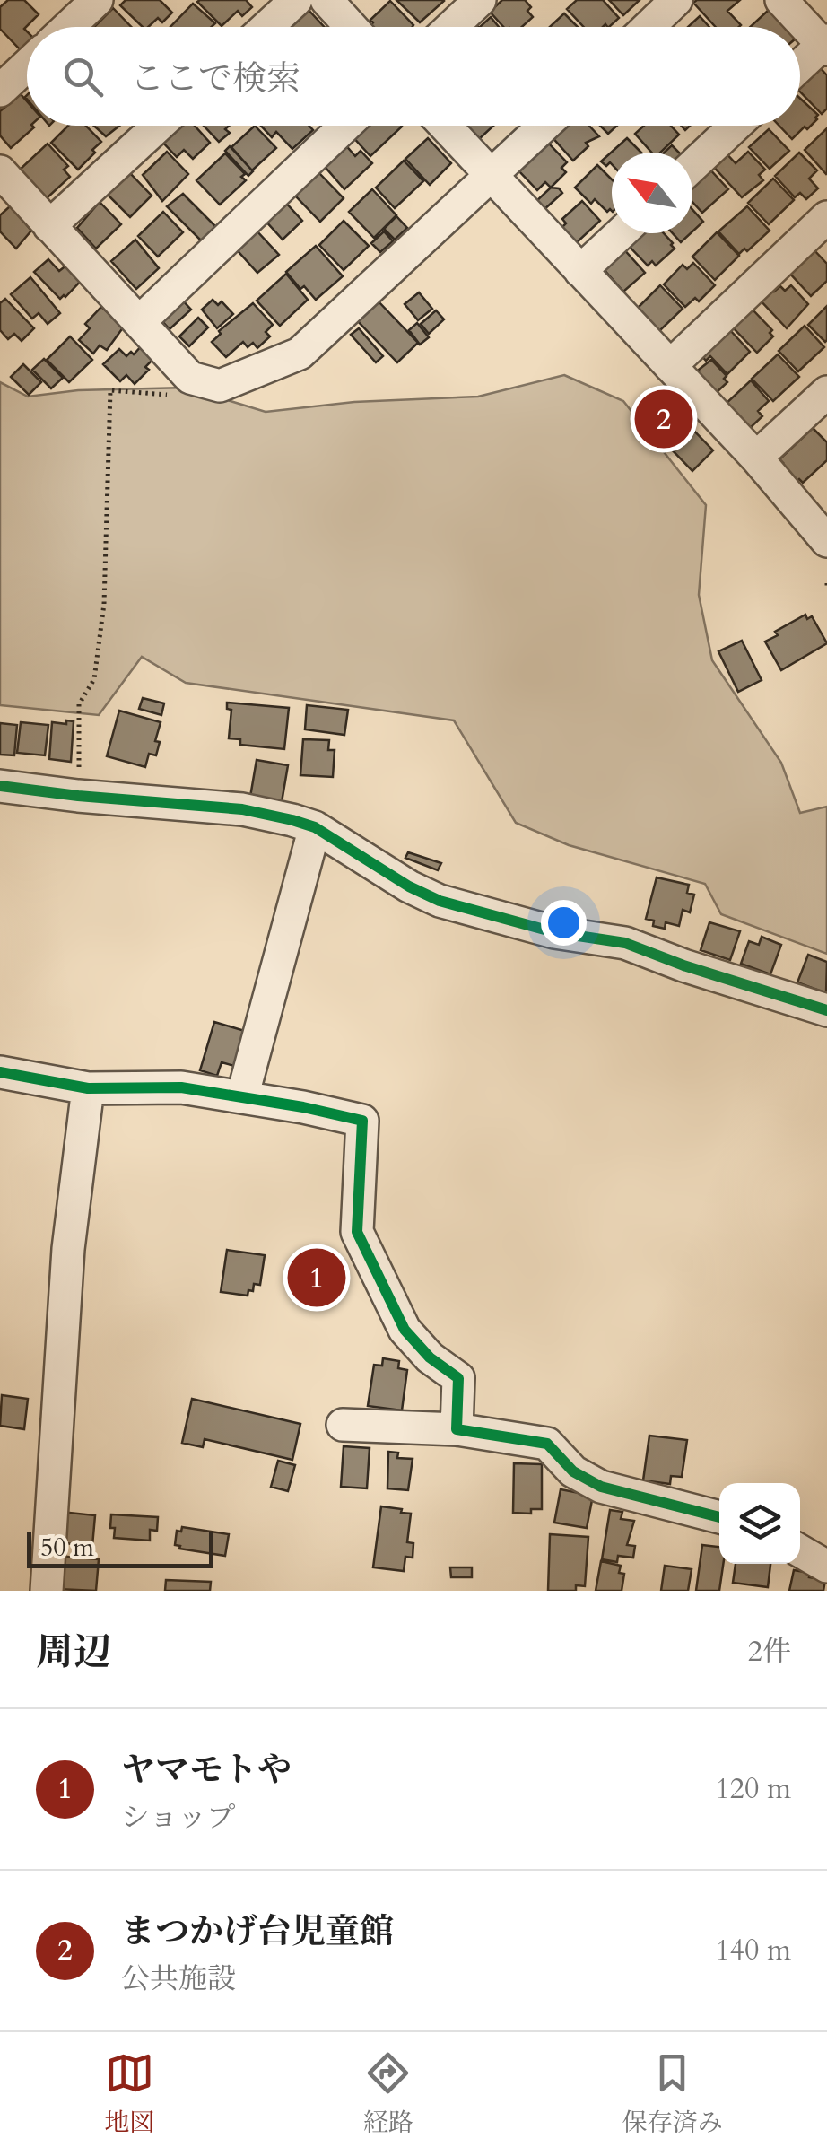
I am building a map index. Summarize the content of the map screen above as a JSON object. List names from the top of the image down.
{
  "scale_bar": "50 m",
  "north": "top left",
  "page": {
    "search": "ここで検索",
    "pins": ["2", "1"],
    "scale": "50 m",
    "heading": ["周辺", "2件"],
    "list": [
      {
        "mark": "1",
        "name": "ヤマモトや",
        "note": "ショップ",
        "value": "120 m"
      },
      {
        "mark": "2",
        "name": "まつかげ台児童館",
        "note": "公共施設",
        "value": "140 m"
      }
    ],
    "nav": ["地図", "経路", "保存済み"]
  }
}
